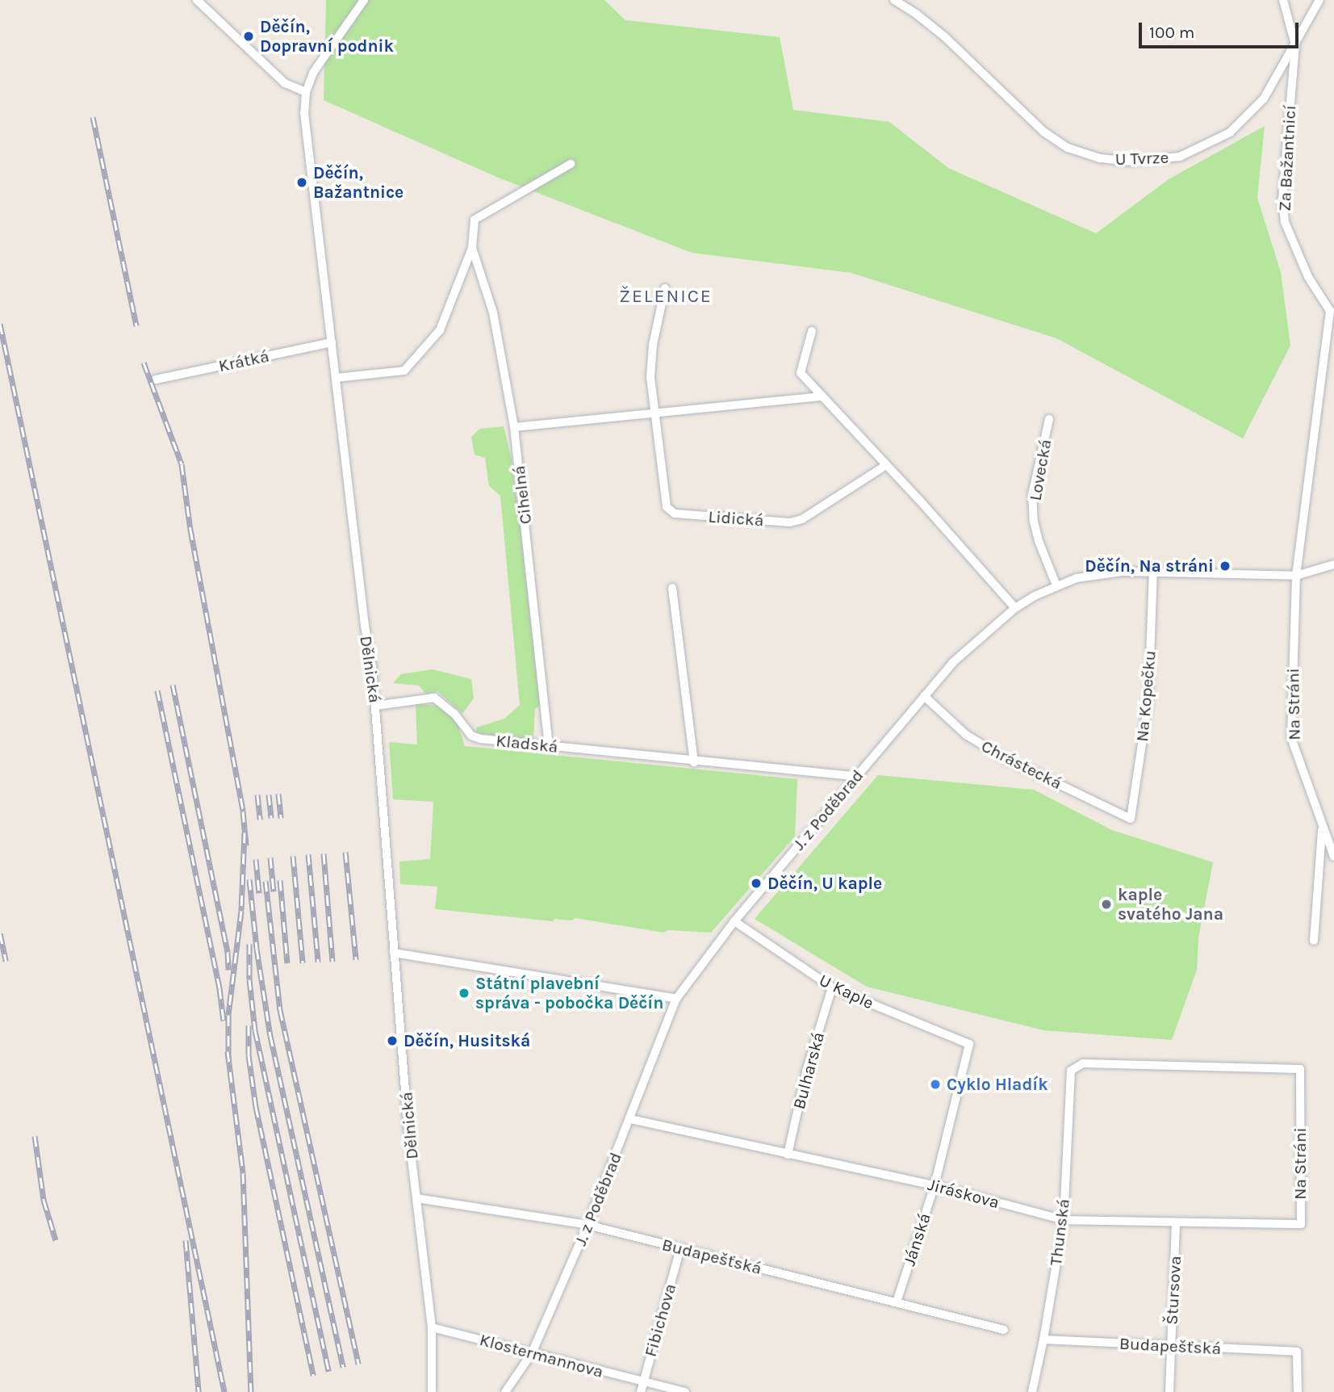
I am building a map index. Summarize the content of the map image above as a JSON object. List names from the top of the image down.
{
  "streets": {
    "street": [
      "U Tvrze",
      "Za Bažantnicí",
      "Krátká",
      "Lovecká",
      "Cihelná",
      "Lidická",
      "Dělnická",
      "Na Kopečku",
      "Na Stráni",
      "Kladská",
      "Chrástecká",
      "J. z Poděbrad",
      "U Kaple",
      "Bulharská",
      "Jiráskova",
      "Thunská",
      "Jánská",
      "Budapešťská",
      "Štursova",
      "Fibichova",
      "Klostermannova"
    ]
  },
  "crossings": [
    ["U Tvrze", "Za Bažantnicí"],
    ["Za Bažantnicí", "Na Stráni"],
    ["Za Bažantnicí", "J. z Poděbrad"],
    ["Krátká", "Dělnická"],
    ["Lovecká", "J. z Poděbrad"],
    ["Cihelná", "Kladská"],
    ["Dělnická", "Kladská"],
    ["Dělnická", "Budapešťská"],
    ["Dělnická", "Klostermannova"],
    ["Na Kopečku", "Chrástecká"],
    ["Na Kopečku", "J. z Poděbrad"],
    ["Na Stráni", "J. z Poděbrad"],
    ["Na Stráni", "Jiráskova"],
    ["Na Stráni", "Thunská"],
    ["Kladská", "J. z Poděbrad"],
    ["Chrástecká", "J. z Poděbrad"],
    ["J. z Poděbrad", "U Kaple"],
    ["J. z Poděbrad", "Jiráskova"],
    ["J. z Poděbrad", "Budapešťská"],
    ["J. z Poděbrad", "Klostermannova"],
    ["U Kaple", "Bulharská"],
    ["U Kaple", "Jánská"],
    ["Bulharská", "Jiráskova"],
    ["Jiráskova", "Thunská"],
    ["Jiráskova", "Jánská"],
    ["Jiráskova", "Štursova"],
    ["Thunská", "Budapešťská"],
    ["Jánská", "Budapešťská"],
    ["Budapešťská", "Štursova"],
    ["Budapešťská", "Fibichova"],
    ["Fibichova", "Klostermannova"]
  ],
  "districts": ["ŽELENICE"],
  "places": [
    "Děčín, Dopravní podnik",
    "Děčín, Bažantnice",
    "Děčín, Na stráni",
    "Děčín, U kaple",
    "kaple svatého Jana",
    "Státní plavební správa - pobočka Děčín",
    "Děčín, Husitská",
    "Cyklo Hladík"
  ],
  "scale_bar": "100 m"
}
